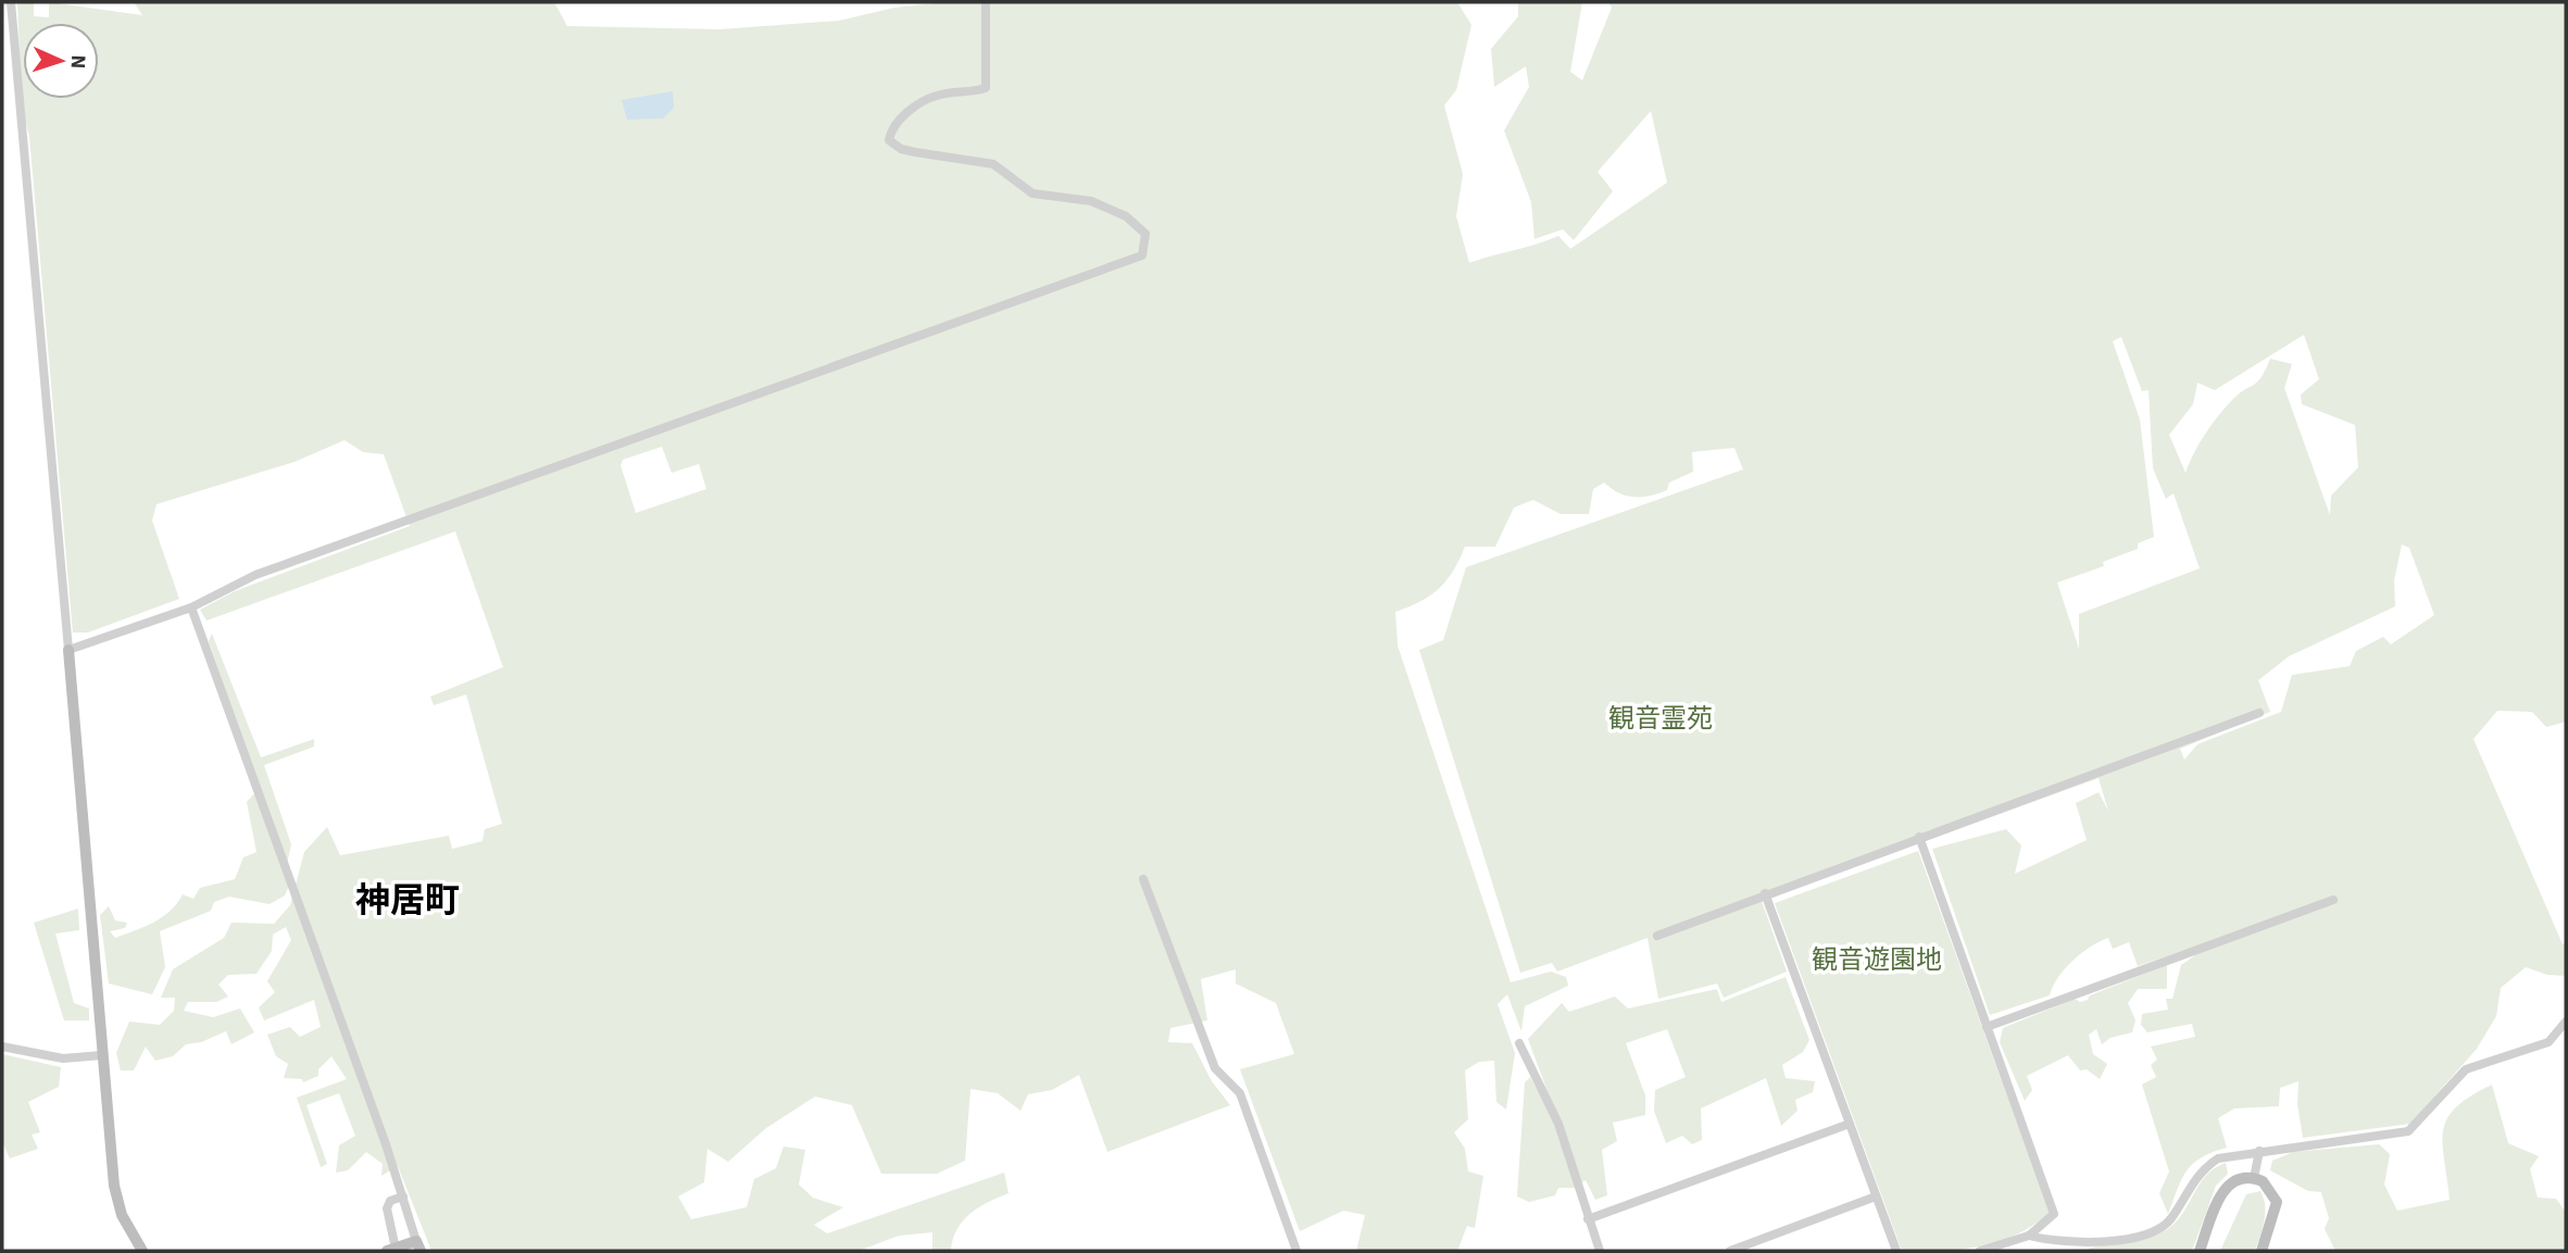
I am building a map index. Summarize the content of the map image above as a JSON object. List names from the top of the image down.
{
  "districts": ["神居町"],
  "parks": ["観音霊苑", "観音遊園地"],
  "north": "right"
}
